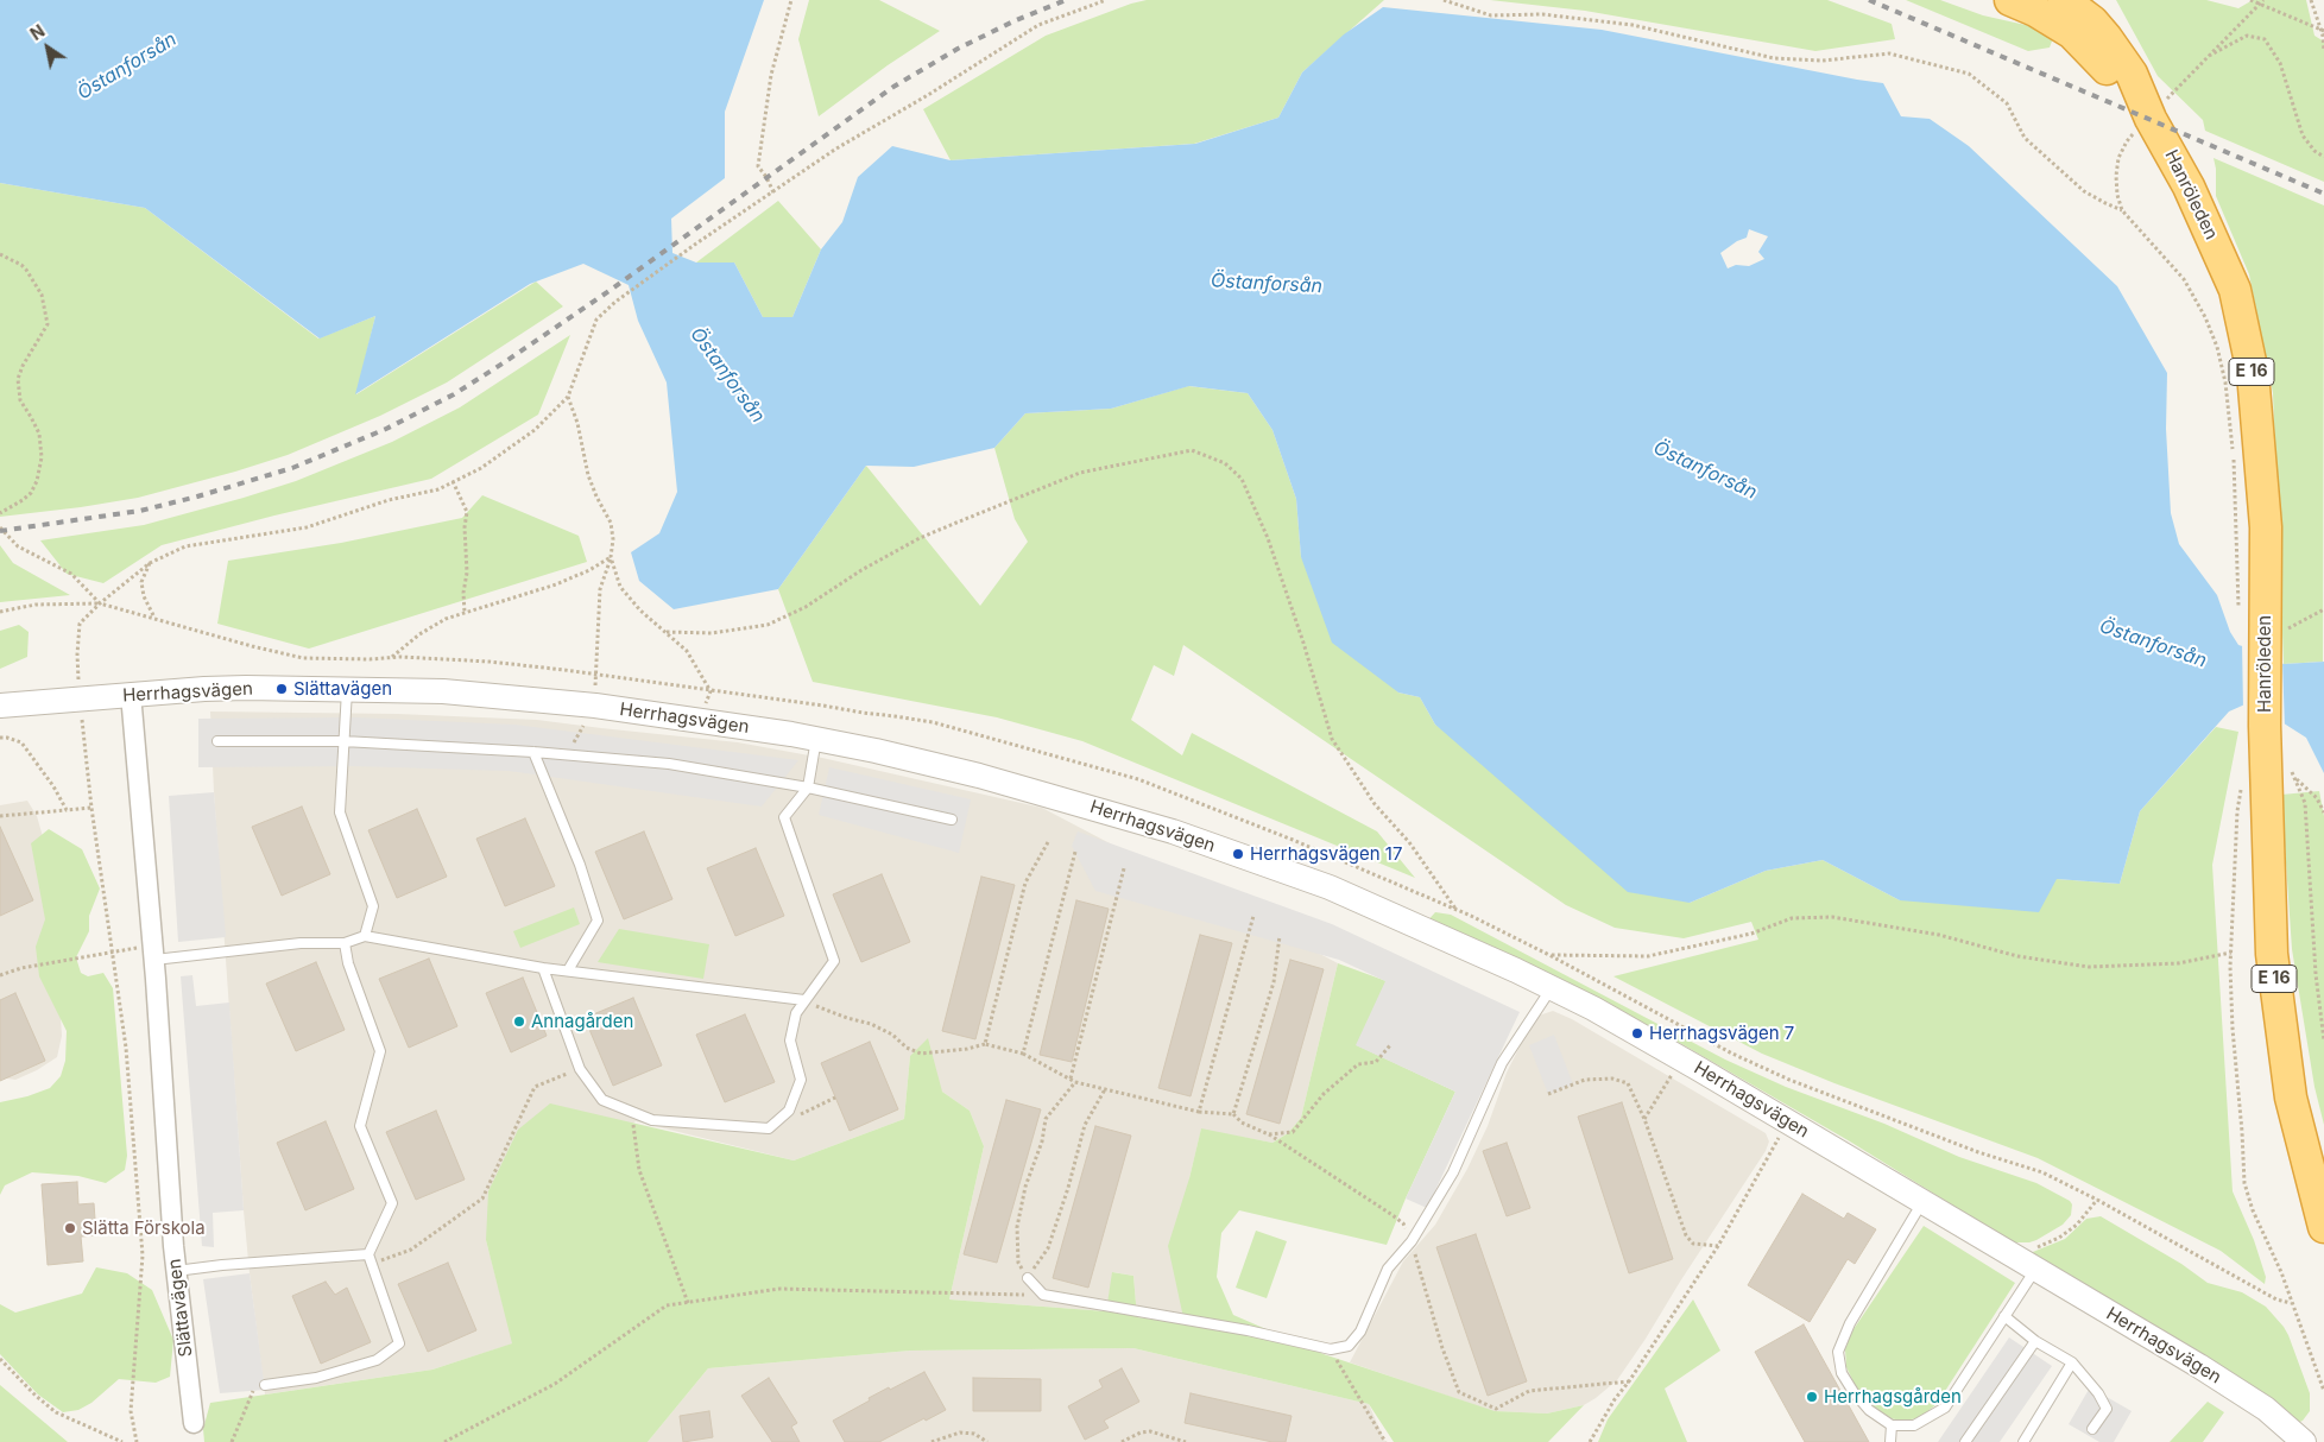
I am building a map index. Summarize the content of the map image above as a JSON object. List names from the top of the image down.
{
  "streets": {
    "highway": ["Hanröleden", "E 16"],
    "street": ["Herrhagsvägen", "Slättavägen"]
  },
  "crossings": [
    ["Herrhagsvägen", "Slättavägen"]
  ],
  "water": ["Östanforsån"],
  "places": [
    "Slättavägen",
    "Herrhagsvägen 17",
    "Annagården",
    "Herrhagsvägen 7",
    "Slätta Förskola",
    "Herrhagsgården"
  ],
  "north": "top left"
}
